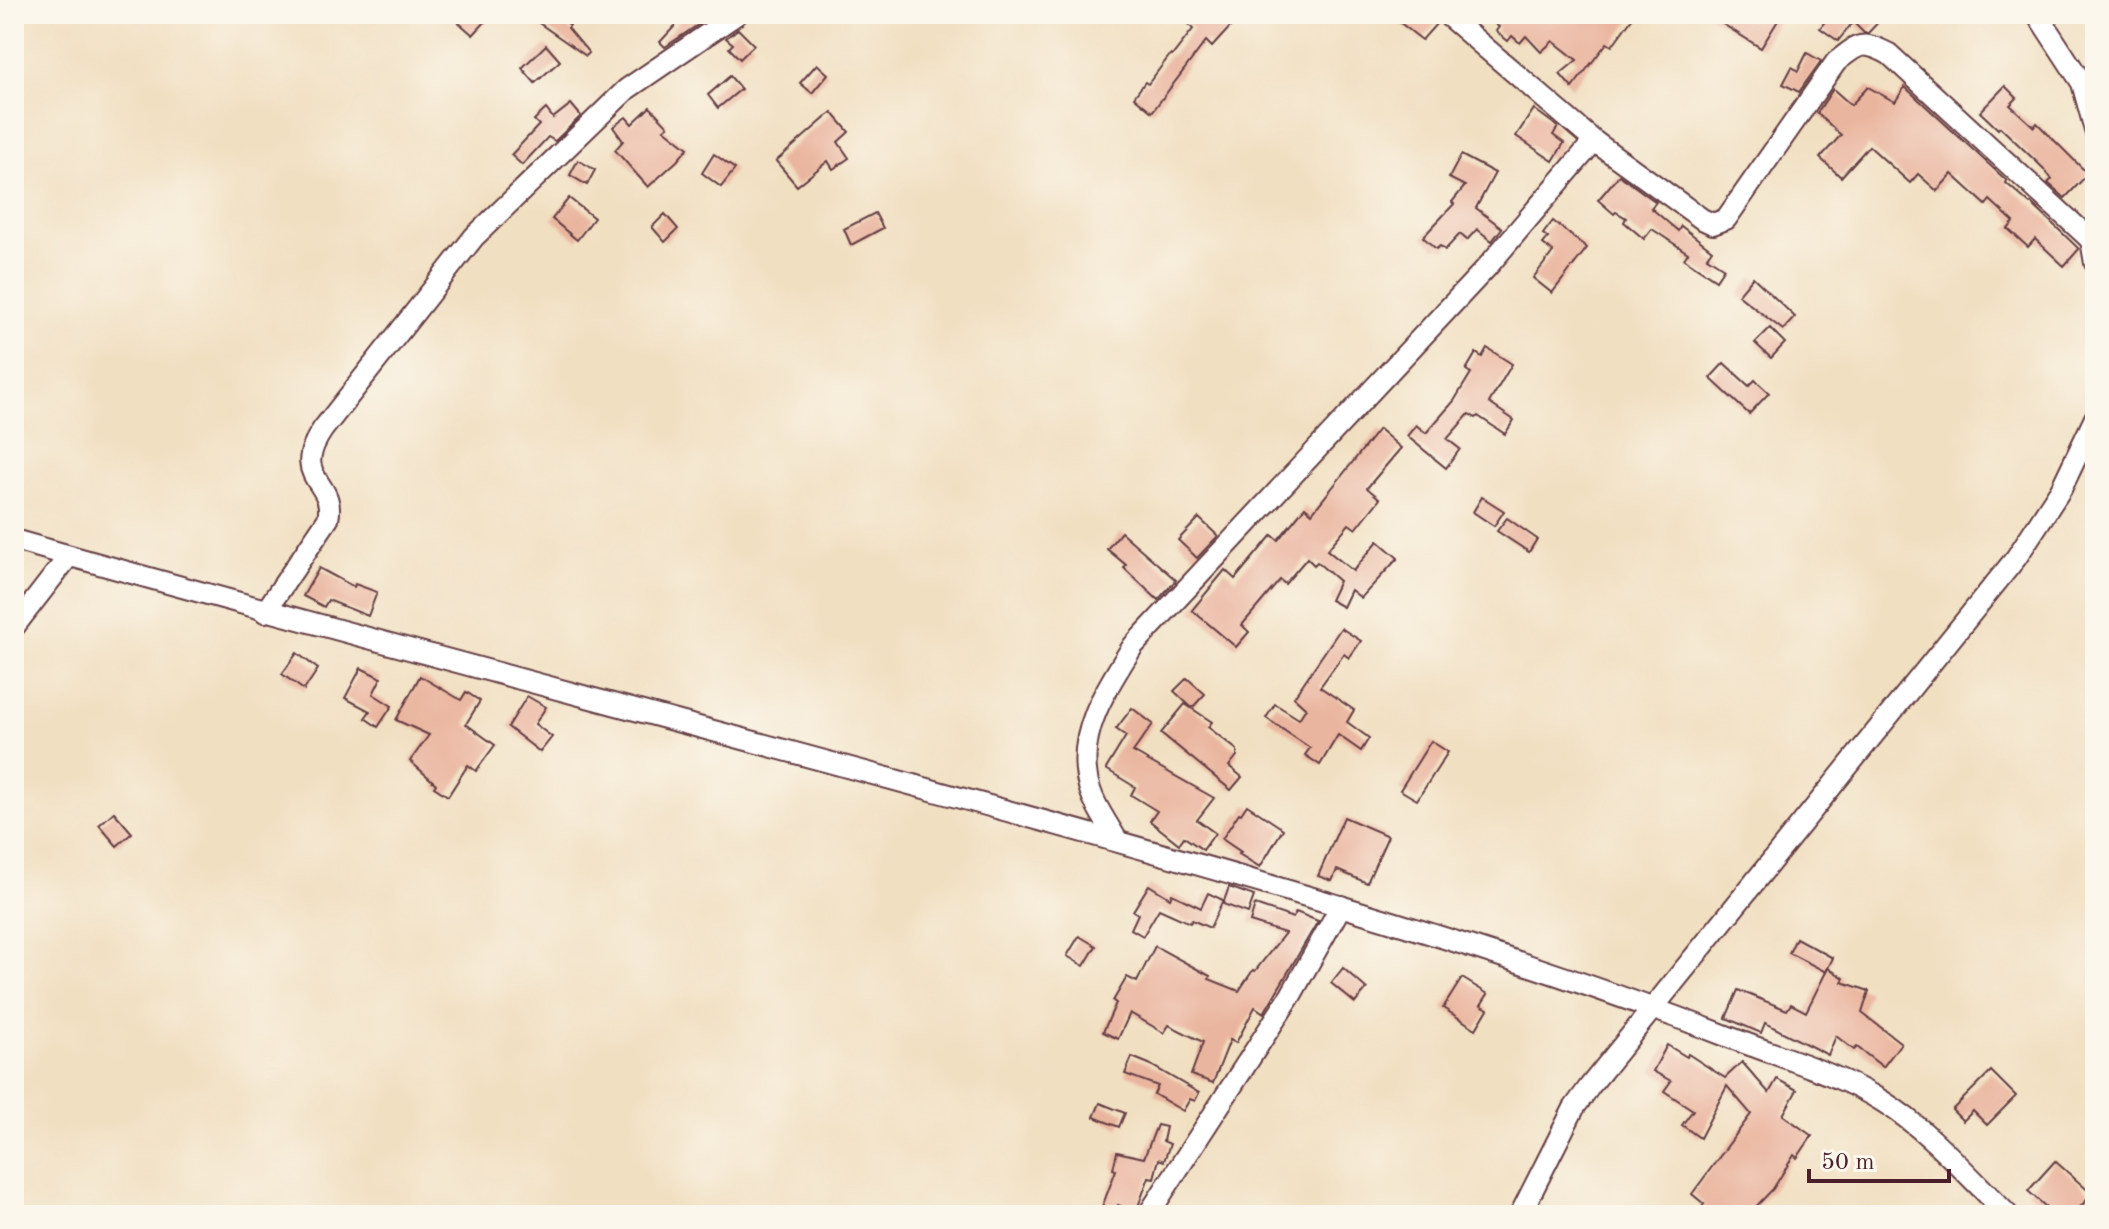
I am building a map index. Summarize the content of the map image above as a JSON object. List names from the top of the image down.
{
  "scale_bar": "50 m"
}
